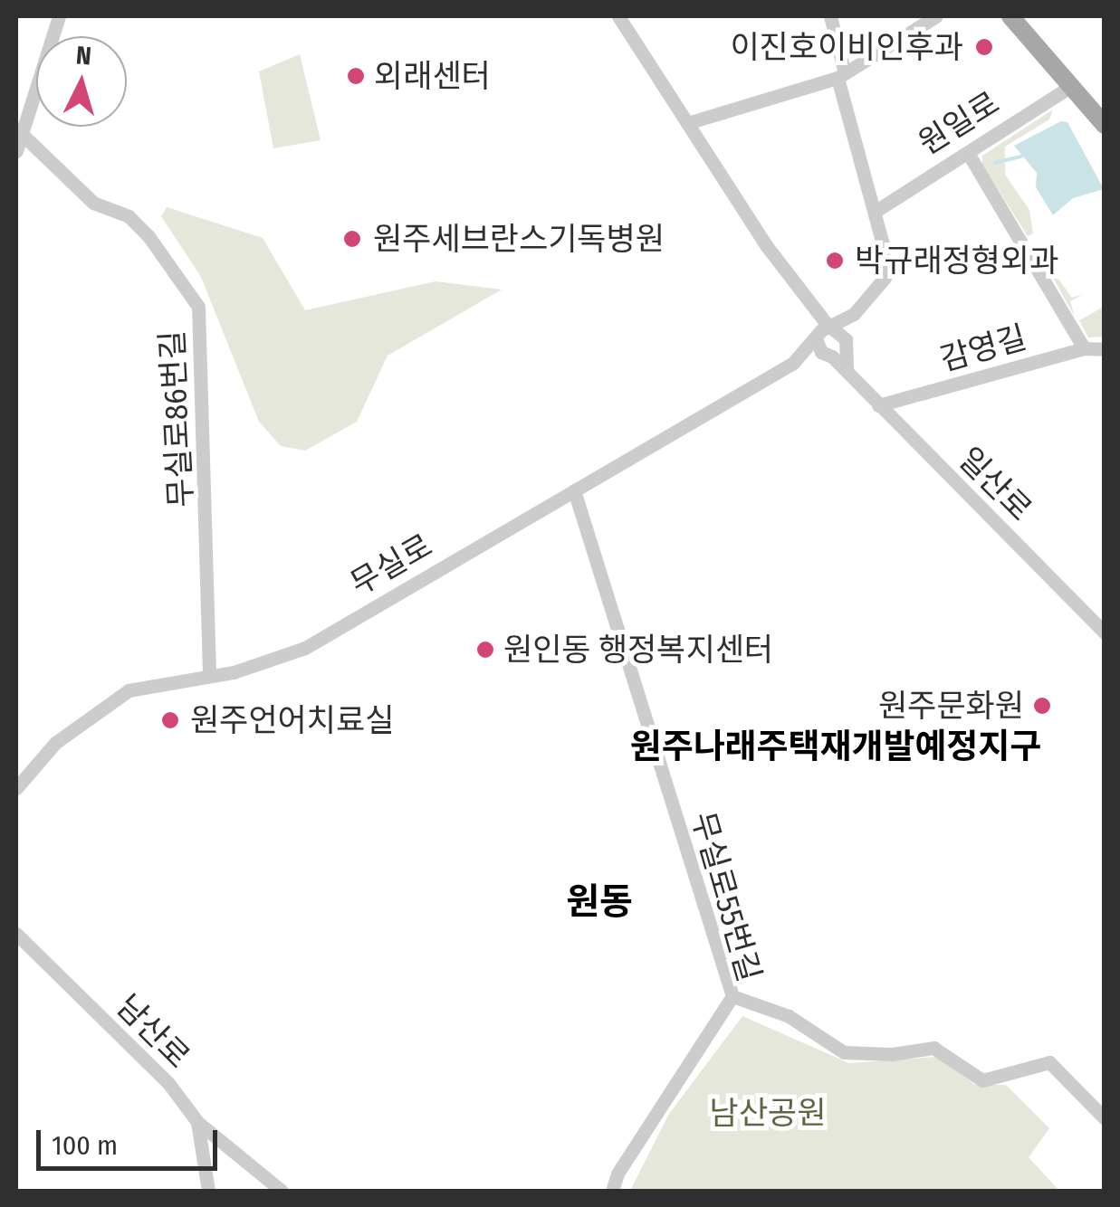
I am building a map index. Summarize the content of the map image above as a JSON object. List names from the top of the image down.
{
  "streets": {
    "street": [
      "원일로",
      "감영길",
      "무실로86번길",
      "일산로",
      "무실로",
      "무실로55번길",
      "남산로"
    ]
  },
  "crossings": [
    ["감영길", "일산로"],
    ["무실로86번길", "무실로"],
    ["무실로", "무실로55번길"]
  ],
  "districts": ["원주나래주택재개발예정지구", "원동"],
  "parks": ["남산공원"],
  "places": [
    "이진호이비인후과",
    "외래센터",
    "원주세브란스기독병원",
    "박규래정형외과",
    "원인동 행정복지센터",
    "원주문화원",
    "원주언어치료실"
  ],
  "scale_bar": "100 m",
  "north": "top"
}
